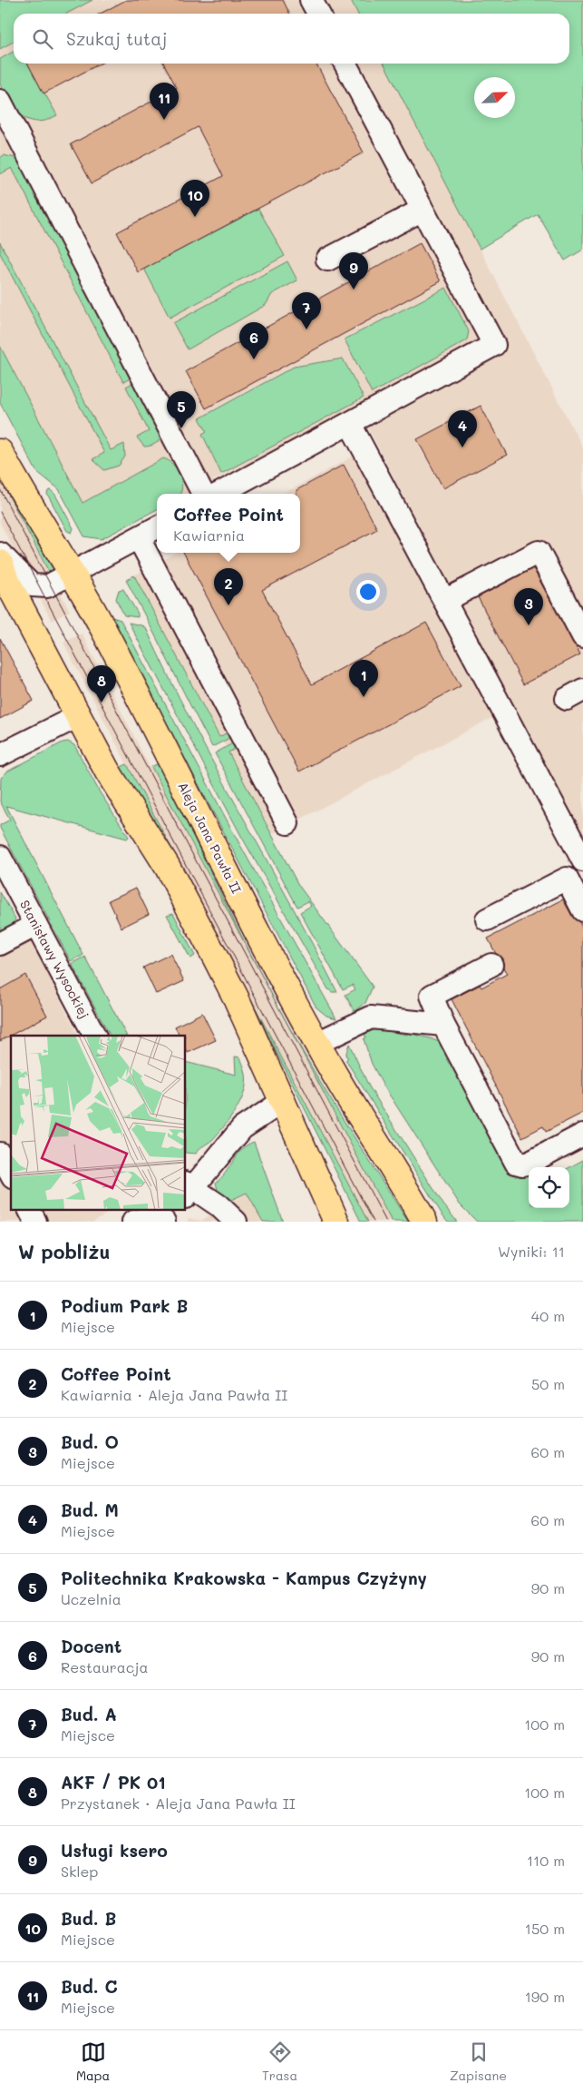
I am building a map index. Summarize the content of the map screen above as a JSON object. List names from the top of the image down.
{
  "streets": {
    "main road": ["Aleja Jana Pawła II"],
    "street": ["Stanisławy Wysockiej"]
  },
  "north": "top right",
  "page": {
    "search": "Szukaj tutaj",
    "pins": [
      "11",
      "10",
      "9",
      "7",
      "6",
      "5",
      "4",
      "2",
      "3",
      "1",
      "8"
    ],
    "popup": ["Coffee Point", "Kawiarnia"],
    "heading": ["W pobliżu", "Wyniki: 11"],
    "list": [
      {
        "mark": "1",
        "name": "Podium Park B",
        "note": "Miejsce",
        "value": "40 m"
      },
      {
        "mark": "2",
        "name": "Coffee Point",
        "note": "Kawiarnia · Aleja Jana Pawła II",
        "value": "50 m"
      },
      {
        "mark": "3",
        "name": "Bud. O",
        "note": "Miejsce",
        "value": "60 m"
      },
      {
        "mark": "4",
        "name": "Bud. M",
        "note": "Miejsce",
        "value": "60 m"
      },
      {
        "mark": "5",
        "name": "Politechnika Krakowska - Kampus Czyżyny",
        "note": "Uczelnia",
        "value": "90 m"
      },
      {
        "mark": "6",
        "name": "Docent",
        "note": "Restauracja",
        "value": "90 m"
      },
      {
        "mark": "7",
        "name": "Bud. A",
        "note": "Miejsce",
        "value": "100 m"
      },
      {
        "mark": "8",
        "name": "AKF / PK 01",
        "note": "Przystanek · Aleja Jana Pawła II",
        "value": "100 m"
      },
      {
        "mark": "9",
        "name": "Usługi ksero",
        "note": "Sklep",
        "value": "110 m"
      },
      {
        "mark": "10",
        "name": "Bud. B",
        "note": "Miejsce",
        "value": "150 m"
      },
      {
        "mark": "11",
        "name": "Bud. C",
        "note": "Miejsce",
        "value": "190 m"
      }
    ],
    "nav": ["Mapa", "Trasa", "Zapisane"]
  }
}
